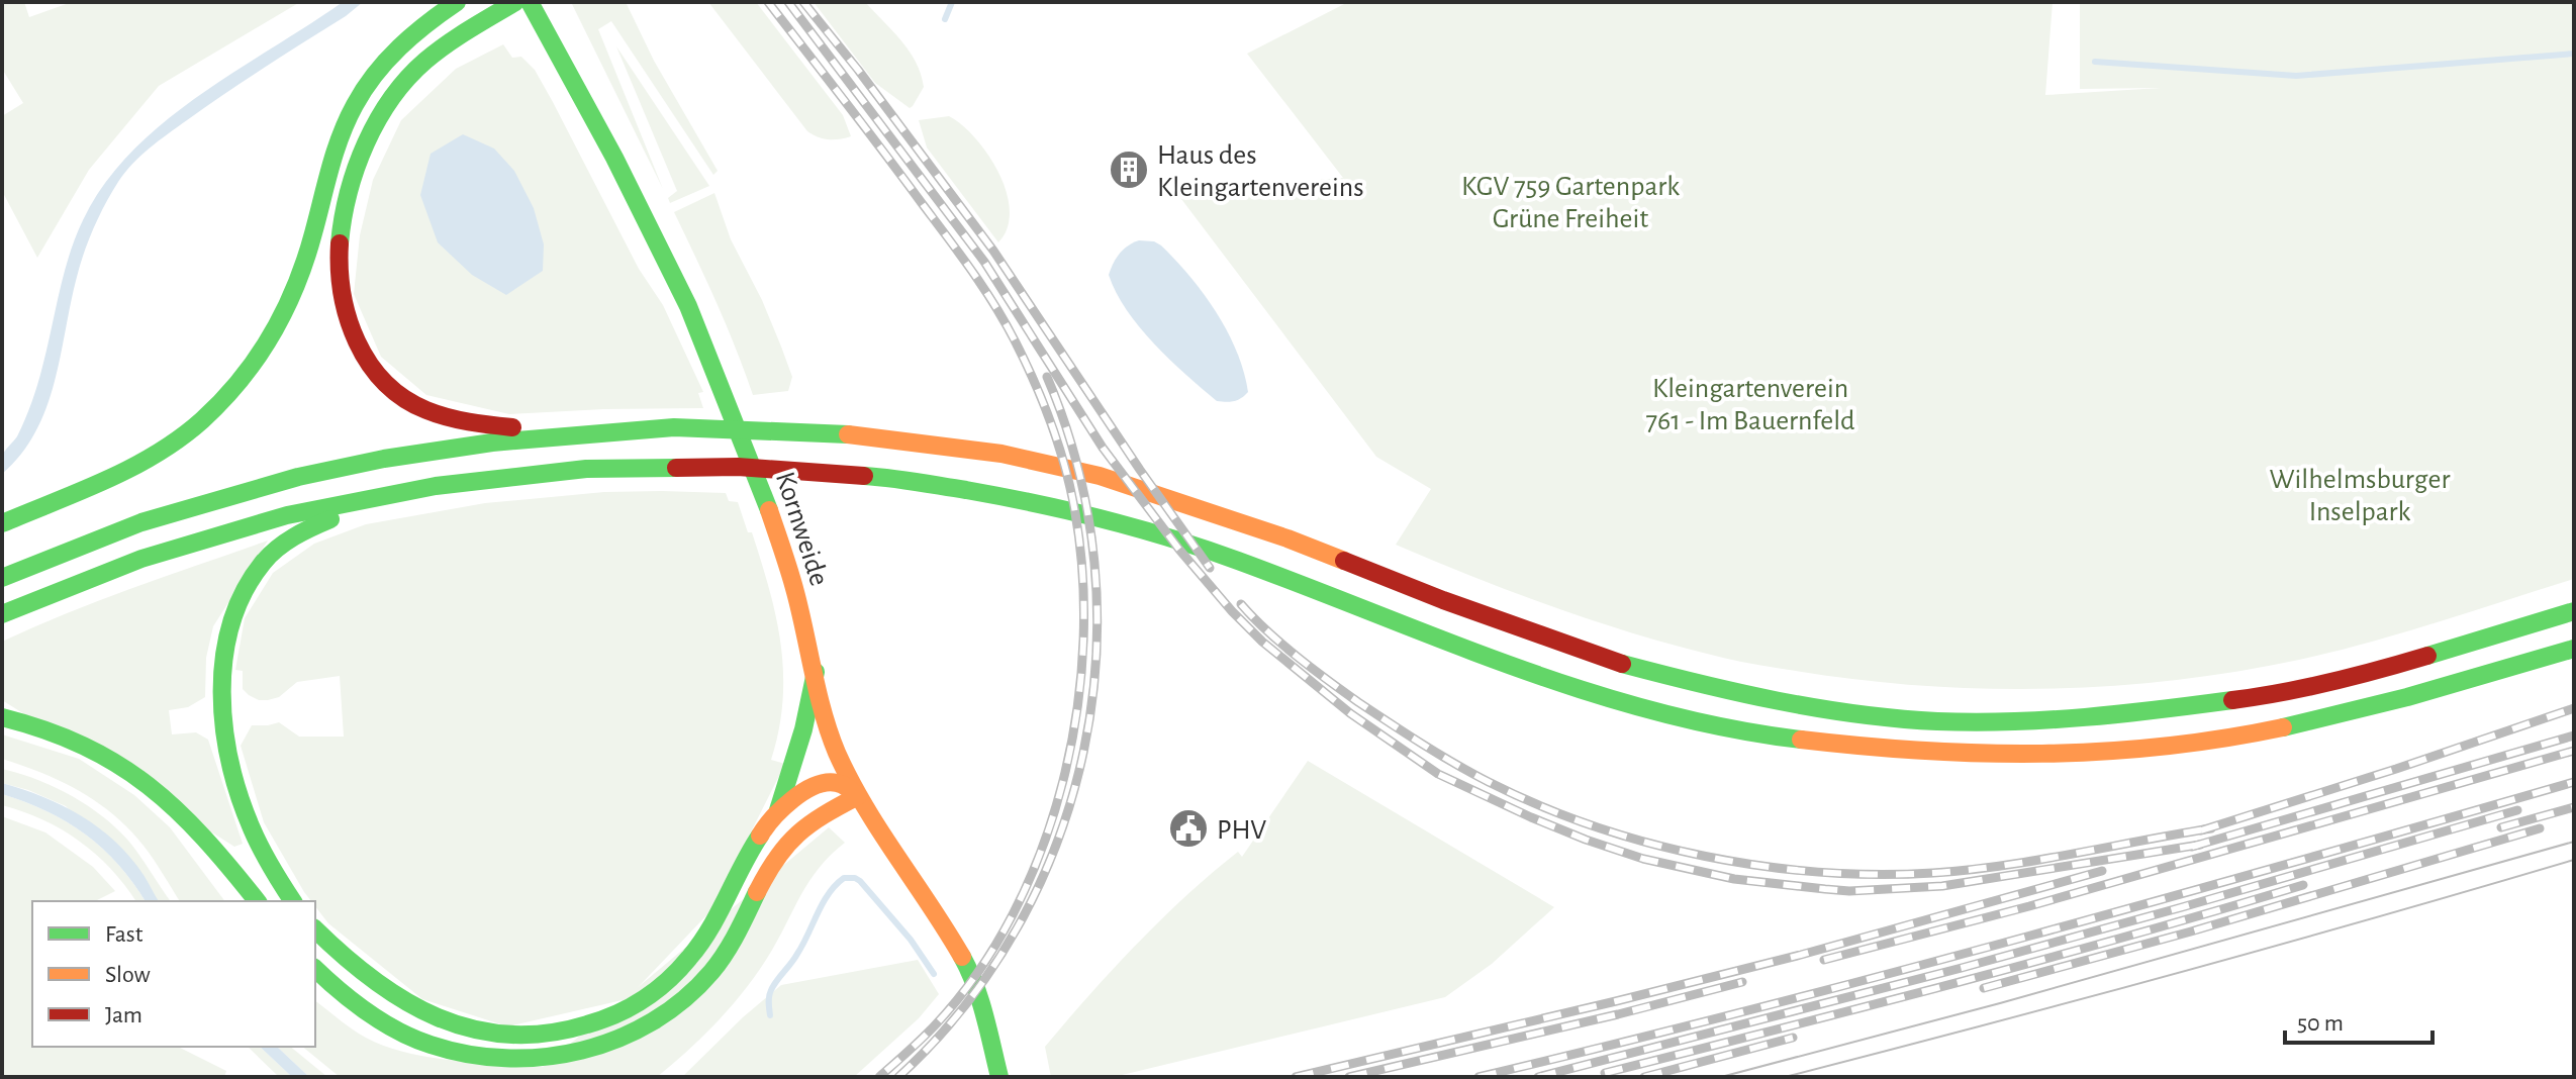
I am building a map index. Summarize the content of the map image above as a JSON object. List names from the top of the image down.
{
  "streets": {
    "main road": ["Kornweide"]
  },
  "parks": ["KGV 759 Gartenpark Grüne Freiheit", "Kleingartenverein 761 - Im Bauernfeld", "Wilhelmsburger Inselpark"],
  "places": {
    "building": ["Haus des Kleingartenvereins"],
    "public building": ["PHV"]
  },
  "legend": ["Fast", "Slow", "Jam"],
  "scale_bar": "50 m"
}
